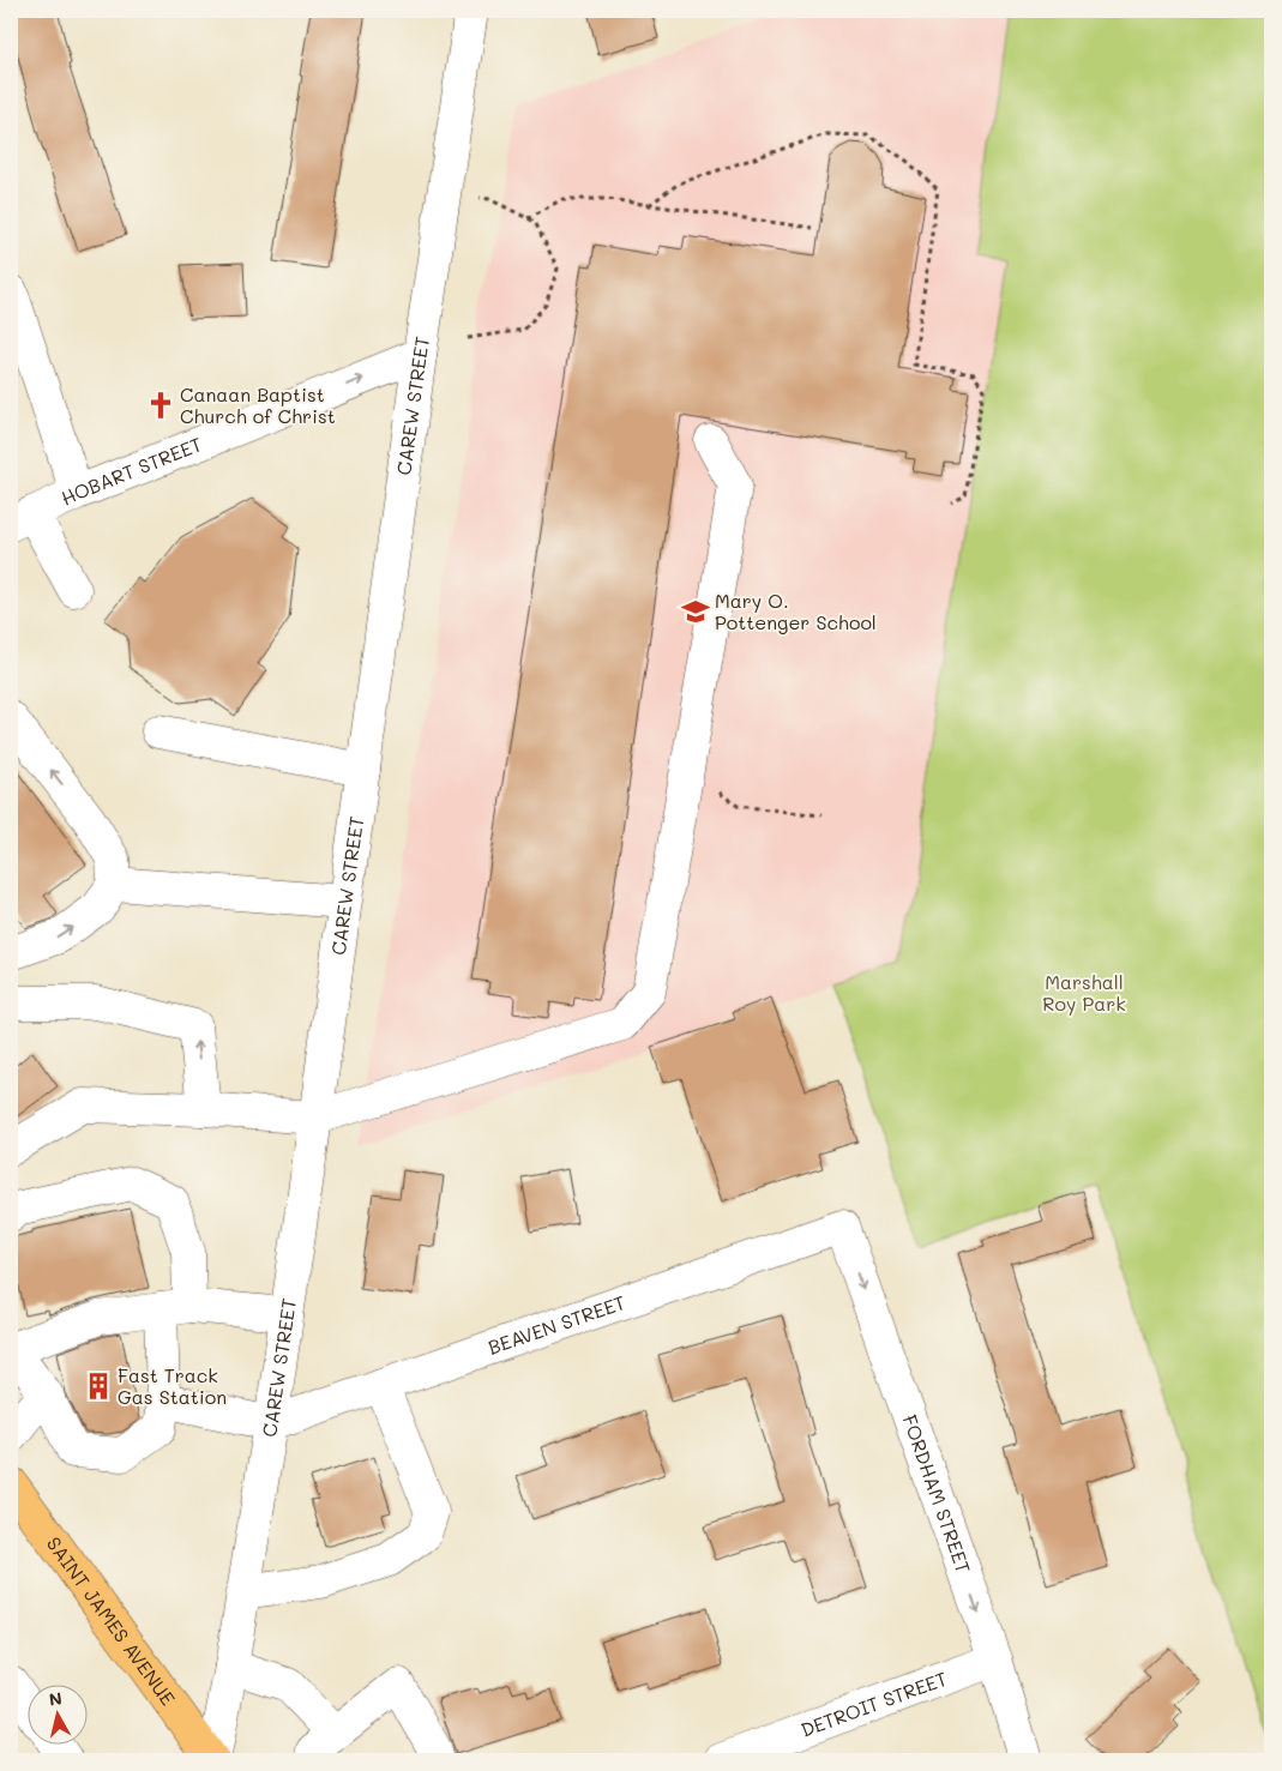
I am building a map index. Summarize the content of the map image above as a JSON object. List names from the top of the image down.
{
  "streets": {
    "main road": ["SAINT JAMES AVENUE"],
    "street": [
      "CAREW STREET",
      "HOBART STREET",
      "BEAVEN STREET",
      "FORDHAM STREET",
      "DETROIT STREET"
    ]
  },
  "crossings": [
    ["CAREW STREET", "HOBART STREET"],
    ["CAREW STREET", "BEAVEN STREET"],
    ["CAREW STREET", "SAINT JAMES AVENUE"],
    ["BEAVEN STREET", "FORDHAM STREET"],
    ["FORDHAM STREET", "DETROIT STREET"]
  ],
  "one_way": ["HOBART STREET", "FORDHAM STREET"],
  "parks": ["Marshall Roy Park"],
  "places": {
    "church": ["Canaan Baptist Church of Christ"],
    "school or university": ["Mary O. Pottenger School"],
    "building": ["Fast Track Gas Station"]
  },
  "north": "top"
}
